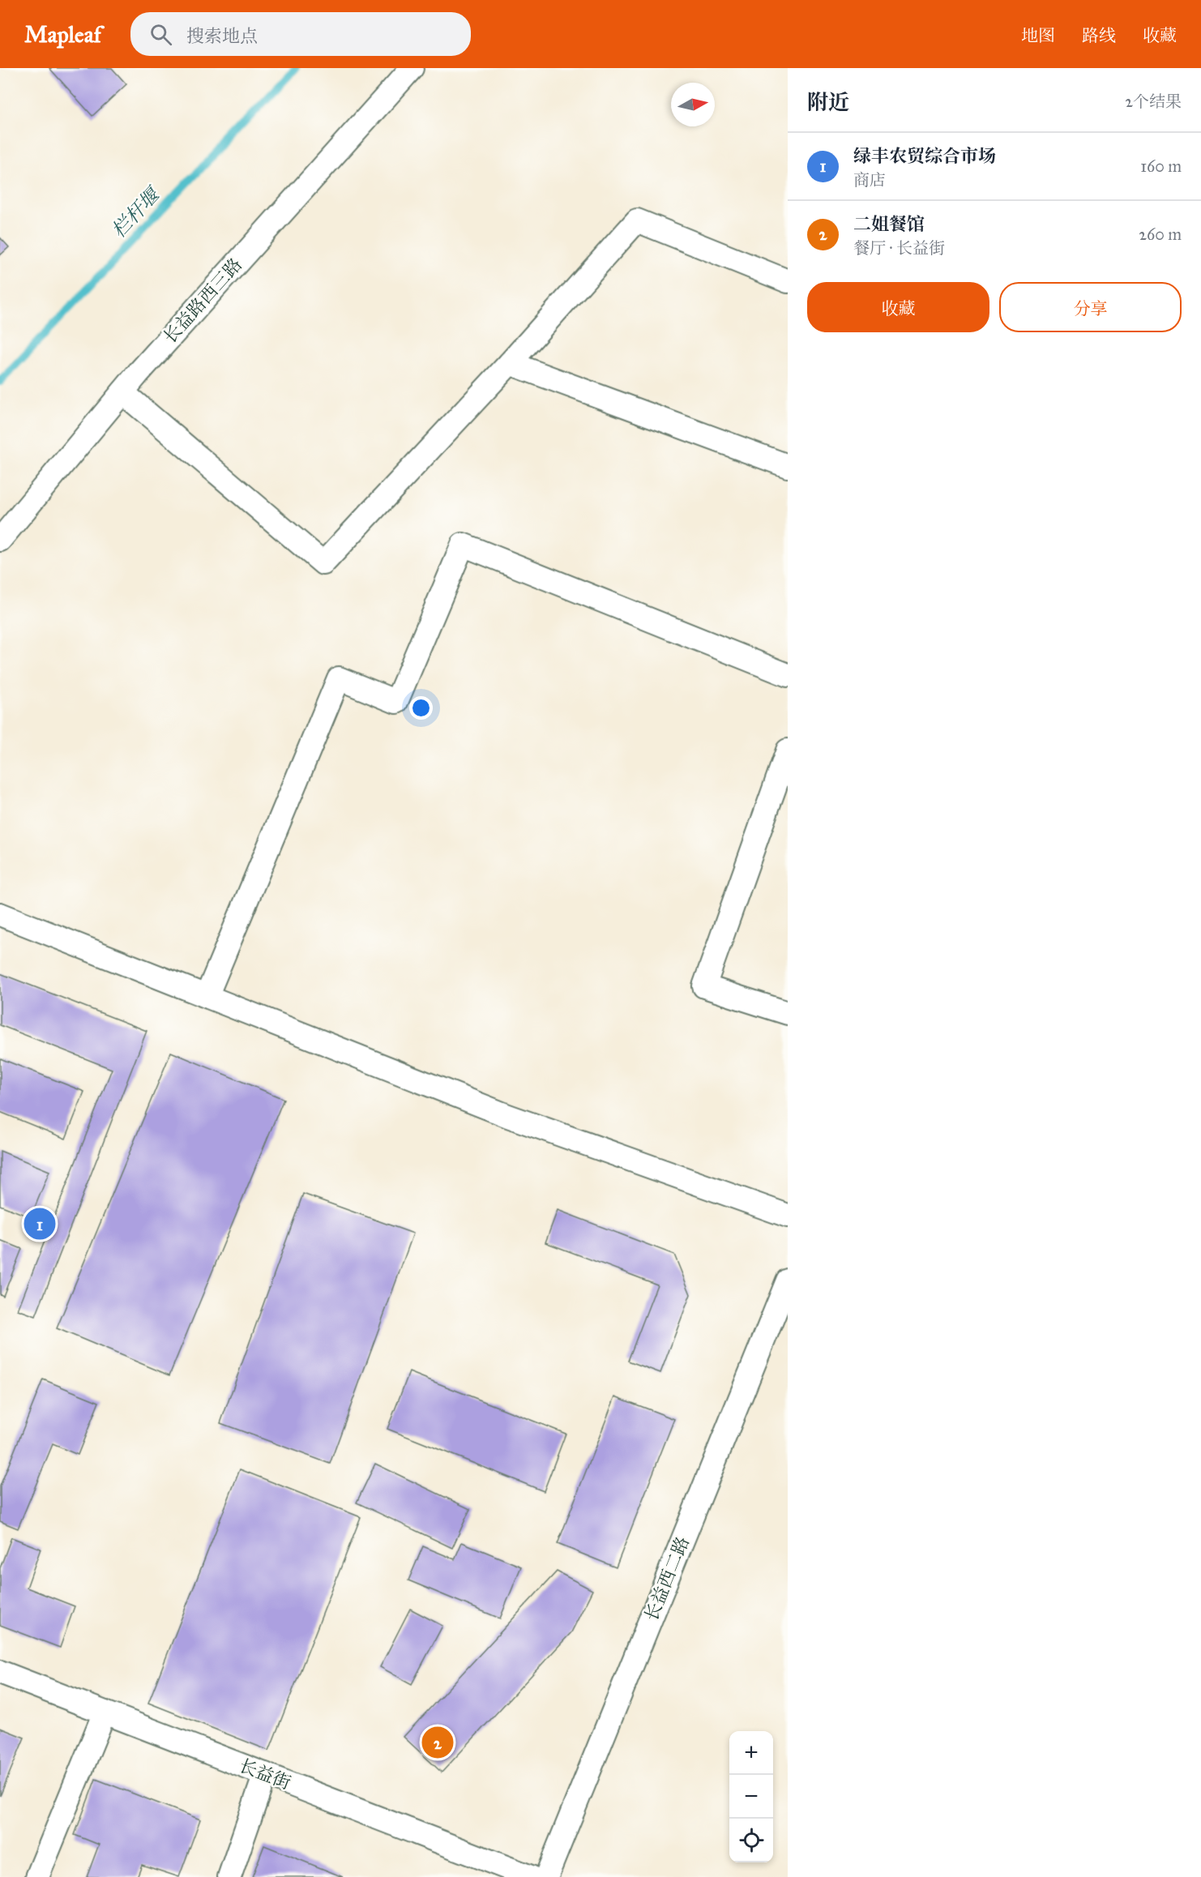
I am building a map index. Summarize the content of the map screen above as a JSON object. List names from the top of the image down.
{
  "streets": {
    "street": ["长益路西三路", "长益西二路", "长益街"]
  },
  "water": ["栏杆堰"],
  "north": "right",
  "page": {
    "header": "Mapleaf",
    "search": "搜索地点",
    "nav": ["地图", "路线", "收藏"],
    "heading": ["附近", "2个结果"],
    "list": [
      {
        "mark": "1",
        "name": "绿丰农贸综合市场",
        "note": "商店",
        "value": "160 m"
      },
      {
        "mark": "2",
        "name": "二姐餐馆",
        "note": "餐厅 · 长益街",
        "value": "260 m"
      }
    ],
    "buttons": ["收藏", "分享"],
    "pins": ["1", "2"],
    "map_buttons": ["+", "−"]
  }
}
